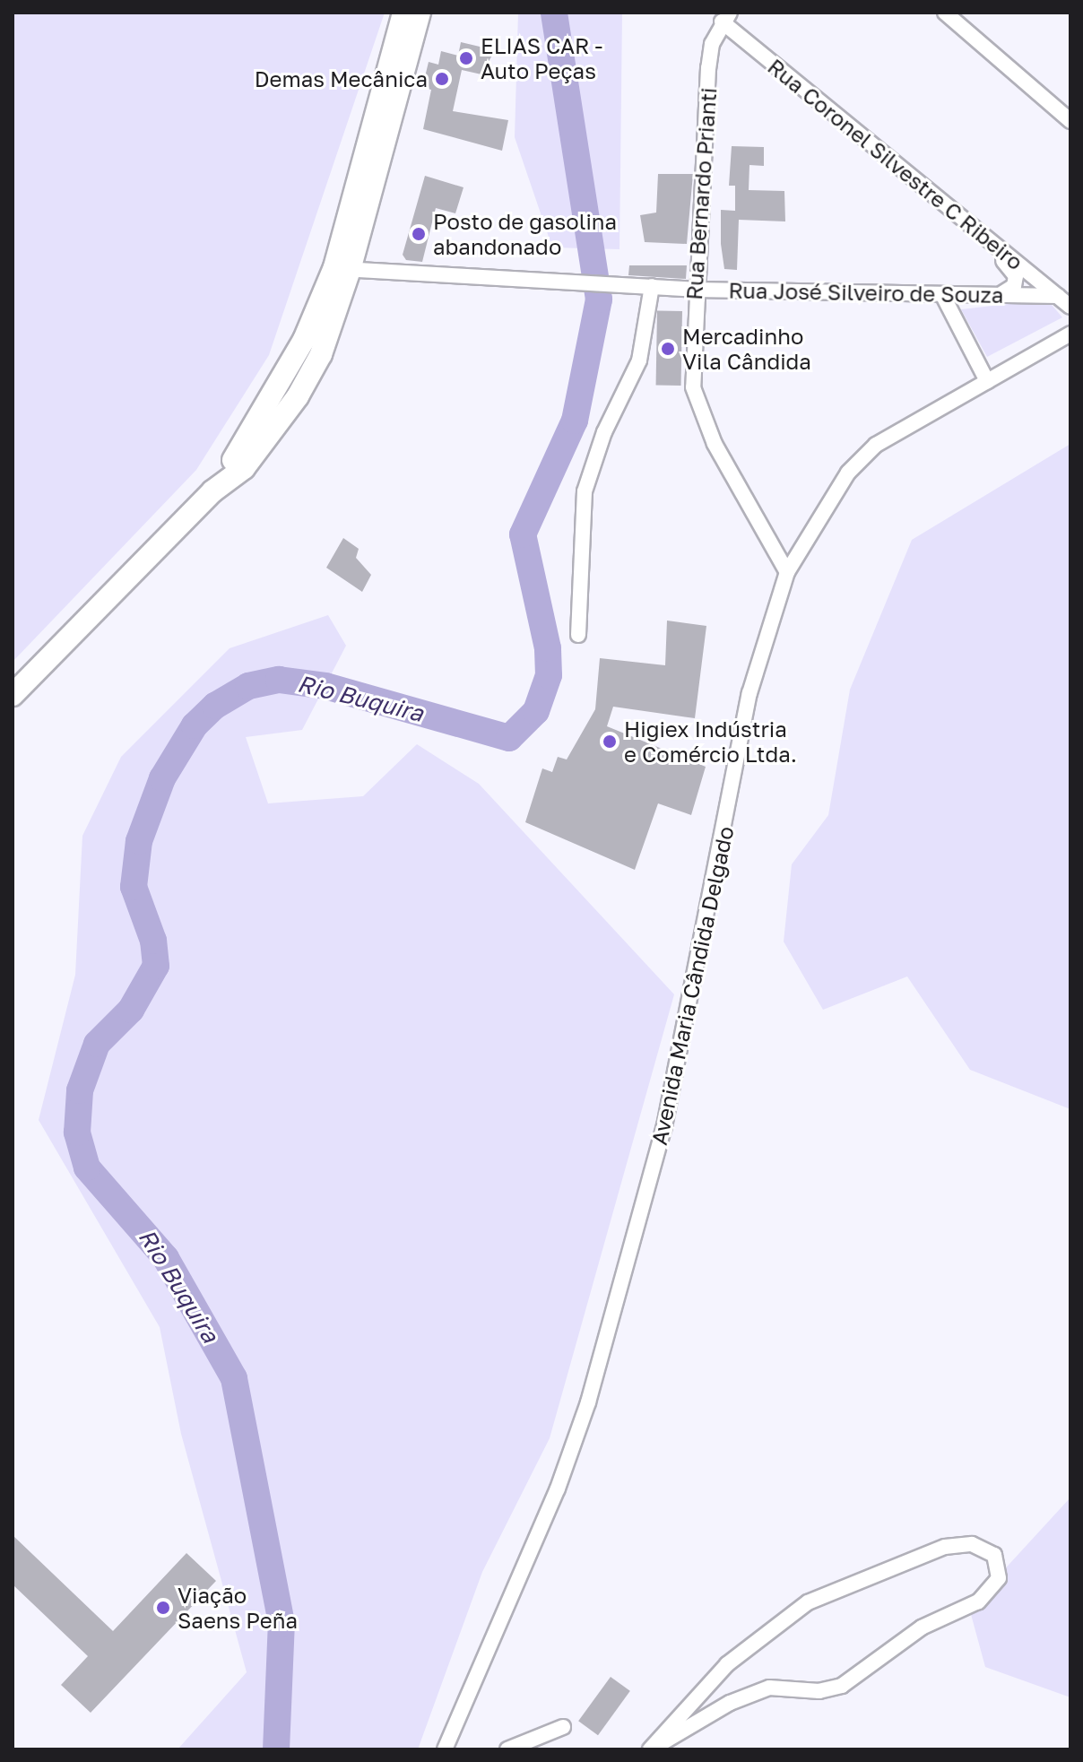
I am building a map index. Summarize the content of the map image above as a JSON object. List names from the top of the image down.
{
  "streets": {
    "street": [
      "Rua Coronel Silvestre C Ribeiro",
      "Rua Bernardo Prianti",
      "Rua José Silveiro de Souza",
      "Avenida Maria Cândida Delgado"
    ]
  },
  "crossings": [
    ["Rua Coronel Silvestre C Ribeiro", "Rua Bernardo Prianti"],
    ["Rua Coronel Silvestre C Ribeiro", "Rua José Silveiro de Souza"],
    ["Rua Bernardo Prianti", "Rua José Silveiro de Souza"],
    ["Rua Bernardo Prianti", "Avenida Maria Cândida Delgado"]
  ],
  "water": ["Rio Buquira"],
  "places": [
    "ELIAS CAR - Auto Peças",
    "Demas Mecânica",
    "Posto de gasolina abandonado",
    "Mercadinho Vila Cândida",
    "Higiex Indústria e Comércio Ltda.",
    "Viação Saens Peña"
  ]
}
